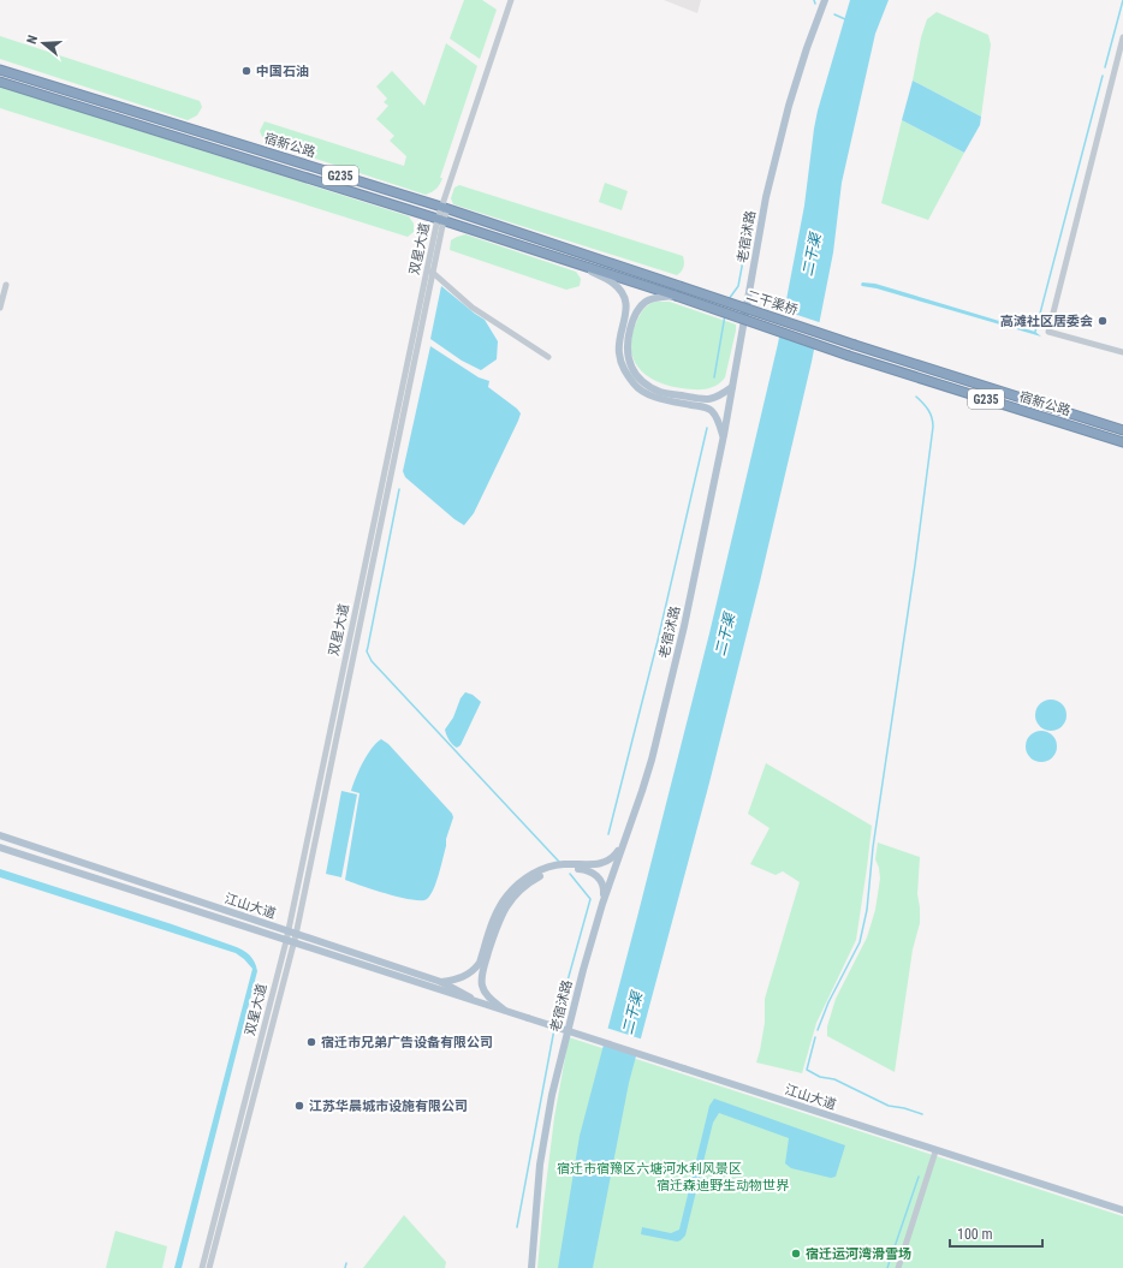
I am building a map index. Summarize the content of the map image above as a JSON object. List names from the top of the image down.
{
  "streets": {
    "highway": ["宿新公路", "G235", "二干渠桥"],
    "main road": ["老宿沭路", "江山大道"],
    "street": ["双星大道"]
  },
  "crossings": [
    ["宿新公路", "双星大道"],
    ["宿新公路", "二干渠桥"],
    ["双星大道", "江山大道"]
  ],
  "water": ["二干渠"],
  "parks": ["宿迁市宿豫区六塘河水利风景区", "宿迁森迪野生动物世界"],
  "places": [
    "中国石油",
    "高滩社区居委会",
    "宿迁市兄弟广告设备有限公司",
    "江苏华晨城市设施有限公司",
    "宿迁运河湾滑雪场"
  ],
  "scale_bar": "100 m",
  "north": "left"
}
